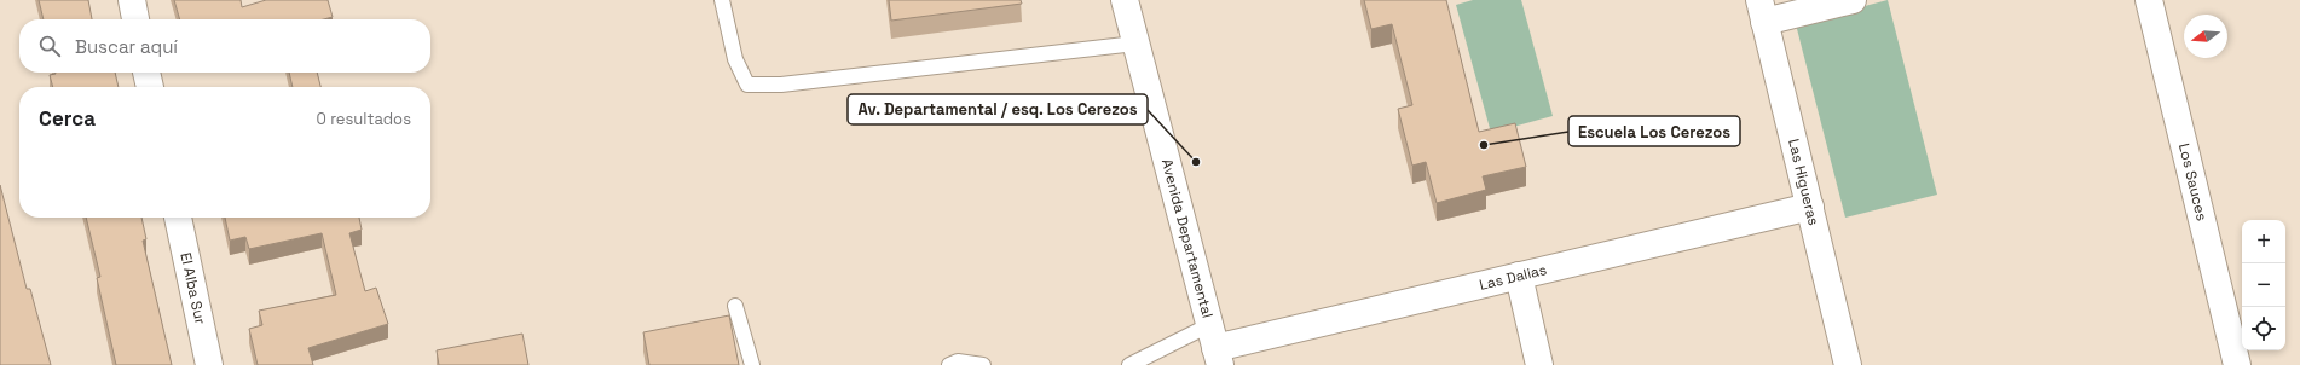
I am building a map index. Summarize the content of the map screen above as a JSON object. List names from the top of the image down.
{
  "streets": {
    "street": [
      "Las Higueras",
      "Los Sauces",
      "Avenida Departamental",
      "Las Dalias",
      "El Alba Sur"
    ]
  },
  "crossings": [
    ["Las Higueras", "Las Dalias"],
    ["Avenida Departamental", "Las Dalias"]
  ],
  "places": ["Escuela Los Cerezos", "Av. Departamental / esq. Los Cerezos"],
  "north": "left",
  "page": {
    "search": "Buscar aquí",
    "heading": ["Cerca", "0 resultados"],
    "map_buttons": ["+", "−"]
  }
}
